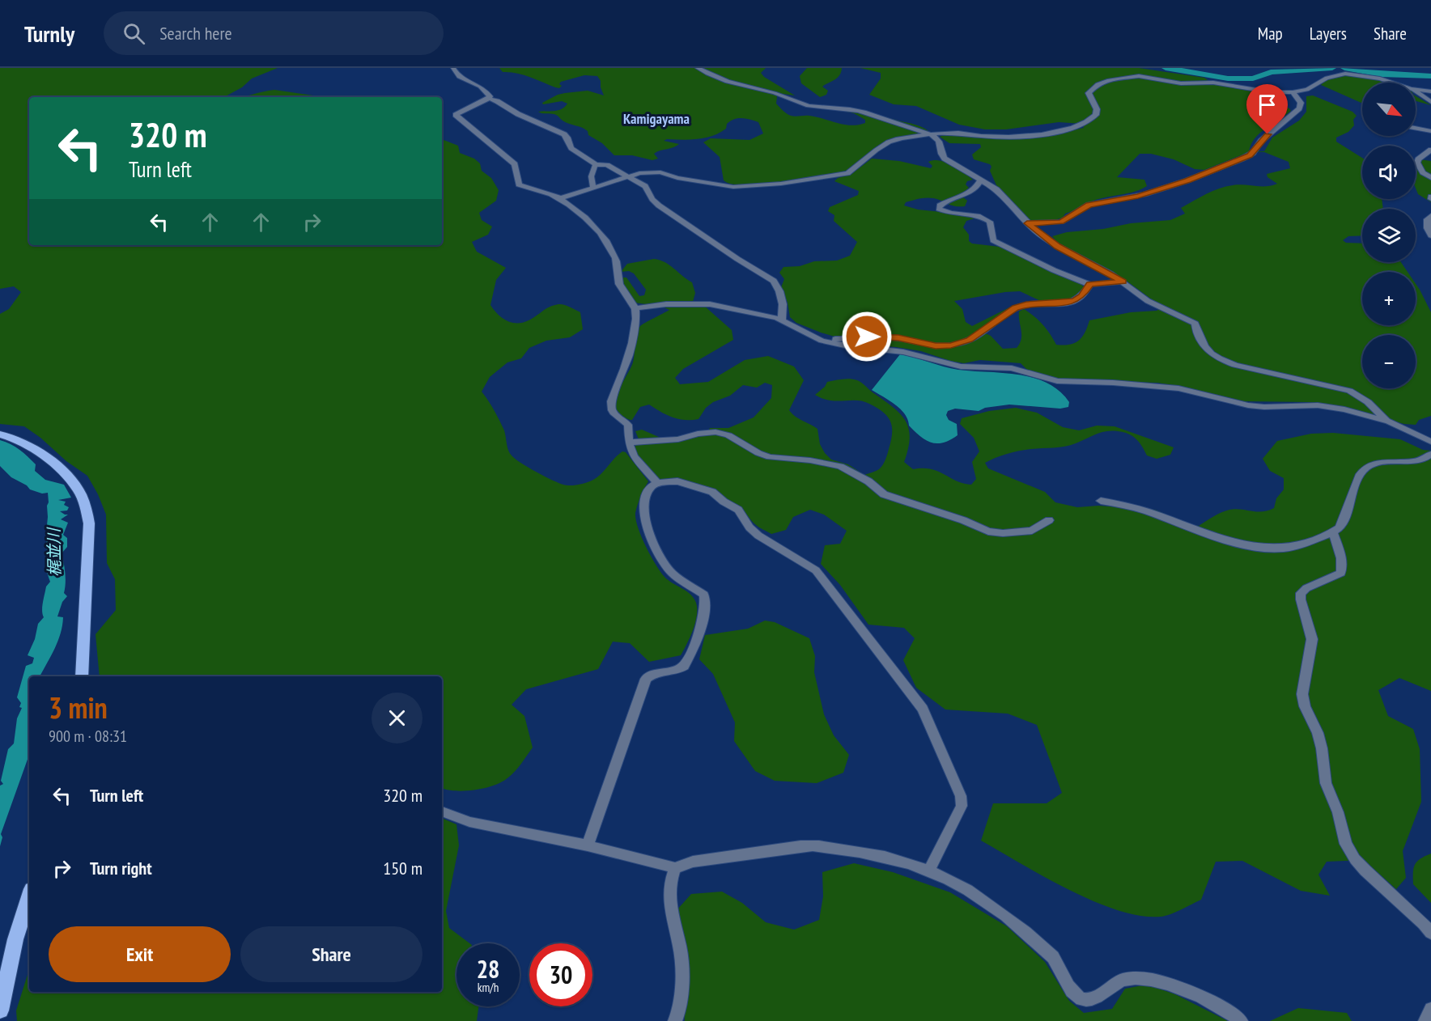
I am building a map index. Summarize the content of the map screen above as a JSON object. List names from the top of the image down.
{
  "districts": ["Kamigayama"],
  "water": ["梶並川"],
  "north": "bottom right",
  "page": {
    "header": "Turnly",
    "search": "Search here",
    "nav": ["Map", "Layers", "Share"],
    "map_buttons": ["+", "−"],
    "turn": ["320 m", "Turn left"],
    "heading": ["3 min", "900 m · 08:31"],
    "list": [
      {
        "name": "Turn left",
        "value": "320 m"
      },
      {
        "name": "Turn right",
        "value": "150 m"
      }
    ],
    "buttons": ["Exit", "Share"],
    "speed": "28 km/h",
    "limit": "30"
  }
}
